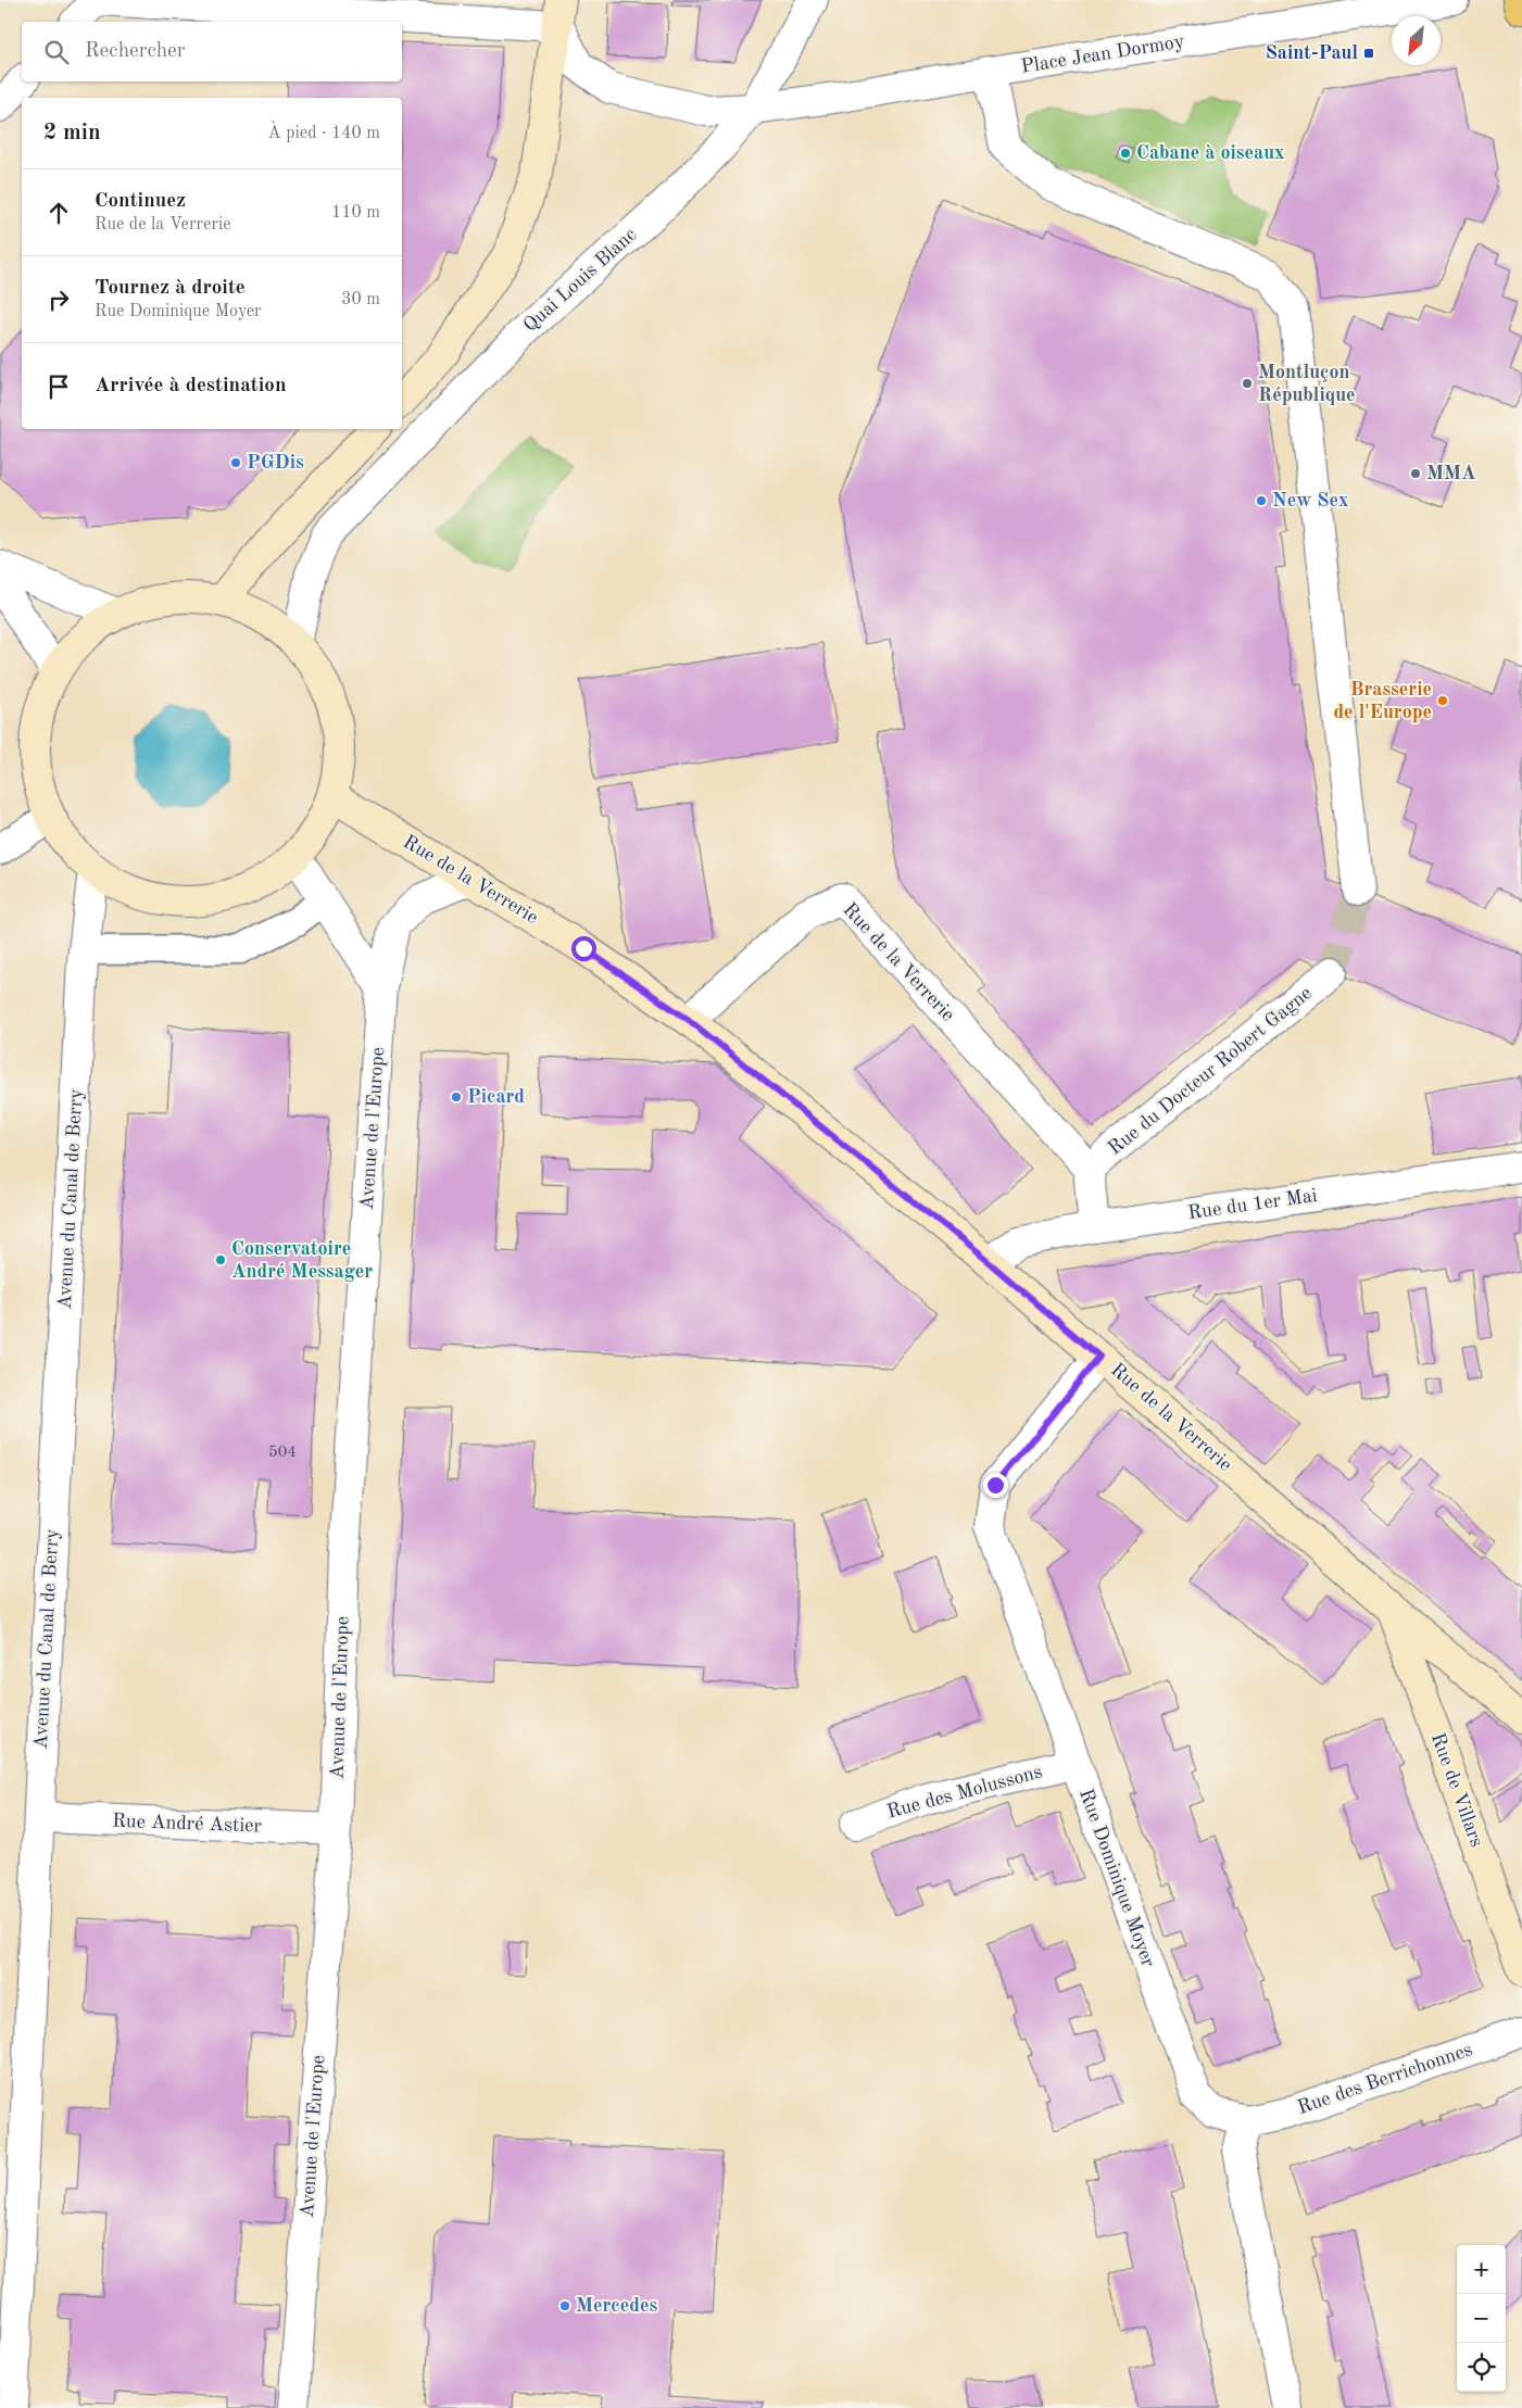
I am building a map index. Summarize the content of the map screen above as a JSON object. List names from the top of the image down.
{
  "streets": {
    "main road": ["Rue de la Verrerie", "Rue de Villars"],
    "street": [
      "Place Jean Dormoy",
      "Quai Louis Blanc",
      "Rue du Docteur Robert Gagne",
      "Avenue de l'Europe",
      "Avenue du Canal de Berry",
      "Rue du 1er Mai",
      "Rue des Molussons",
      "Rue André Astier",
      "Rue Dominique Moyer",
      "Rue des Berrichonnes"
    ]
  },
  "crossings": [
    ["Place Jean Dormoy", "Quai Louis Blanc"],
    ["Rue de la Verrerie", "Rue du Docteur Robert Gagne"],
    ["Rue de la Verrerie", "Avenue de l'Europe"],
    ["Rue de la Verrerie", "Rue du 1er Mai"],
    ["Rue de la Verrerie", "Rue de Villars"],
    ["Rue de la Verrerie", "Rue Dominique Moyer"],
    ["Avenue de l'Europe", "Rue André Astier"],
    ["Avenue du Canal de Berry", "Rue André Astier"],
    ["Rue des Molussons", "Rue Dominique Moyer"],
    ["Rue Dominique Moyer", "Rue des Berrichonnes"]
  ],
  "places": {
    "transit": ["Saint-Paul"],
    "other": [
      "Cabane à oiseaux",
      "Montluçon République",
      "PGDis",
      "MMA",
      "New Sex",
      "Brasserie de l'Europe",
      "Picard",
      "Conservatoire André Messager",
      "Mercedes"
    ]
  },
  "house_numbers": ["504"],
  "north": "bottom left",
  "page": {
    "search": "Rechercher",
    "heading": ["2 min", "À pied · 140 m"],
    "list": [
      ["Continuez", "Rue de la Verrerie", "110 m"],
      ["Tournez à droite", "Rue Dominique Moyer", "30 m"],
      "Arrivée à destination"
    ],
    "map_buttons": ["+", "−"]
  }
}
